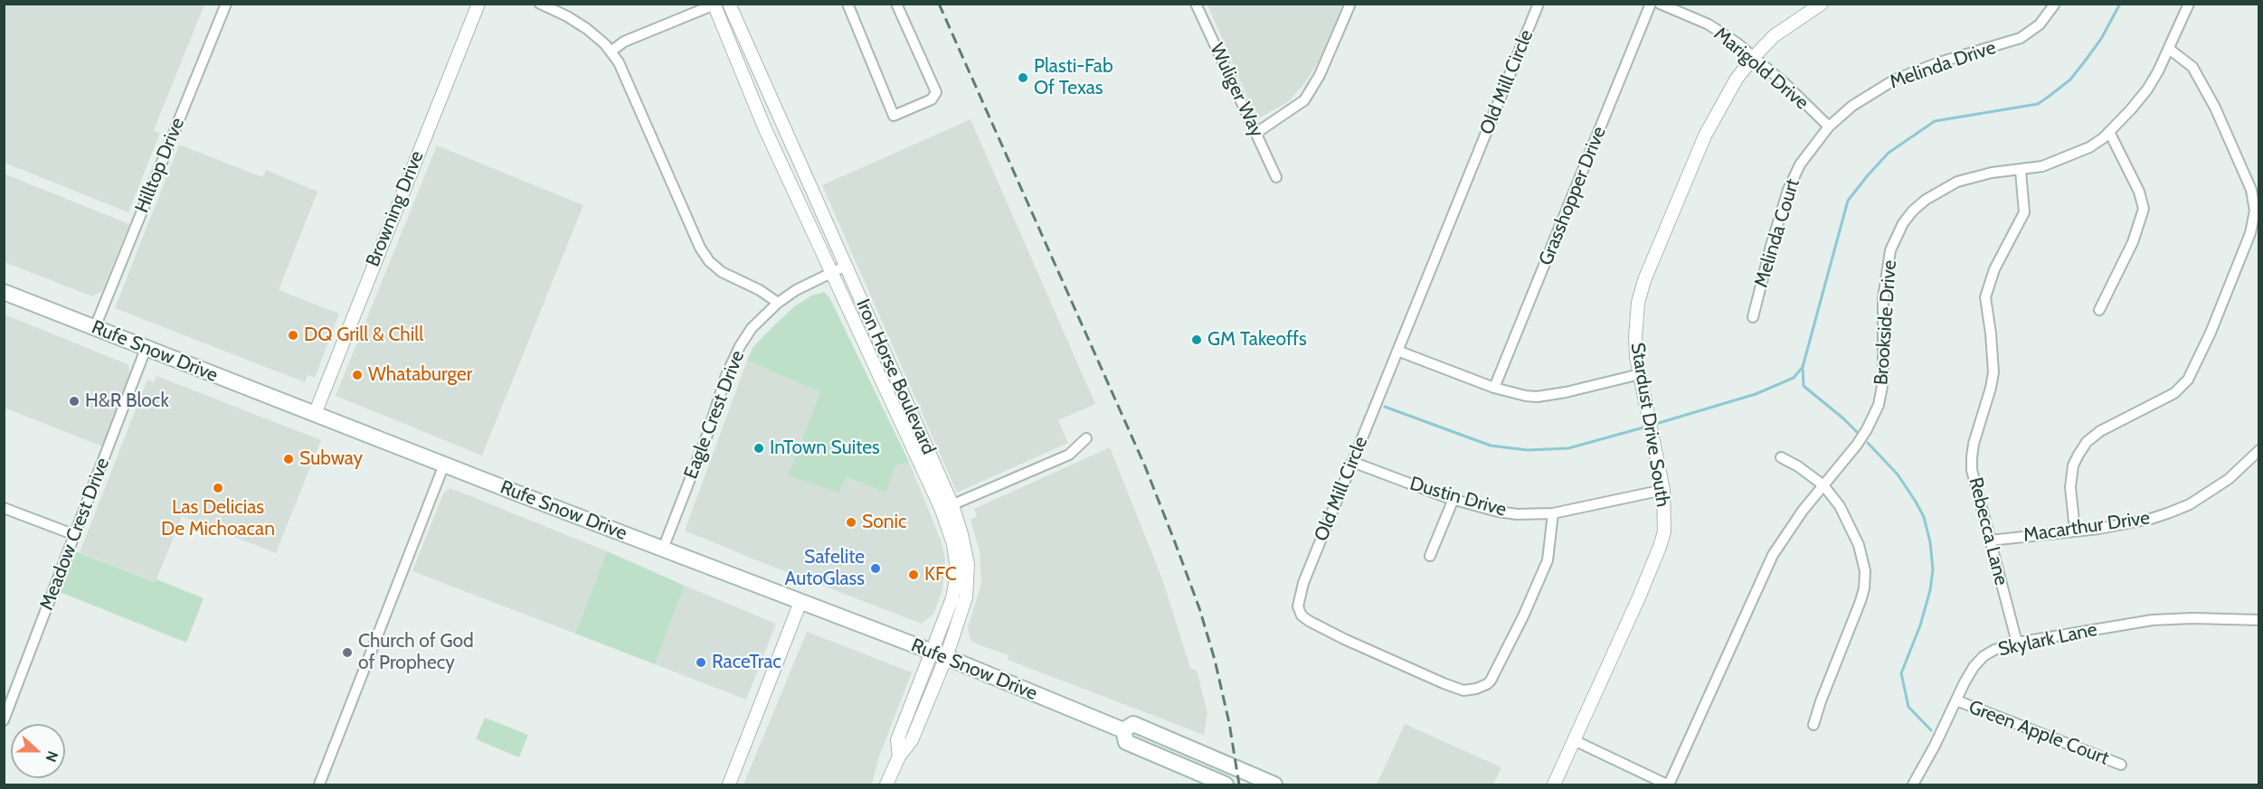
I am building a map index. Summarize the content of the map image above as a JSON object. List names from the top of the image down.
{
  "streets": {
    "main road": ["Rufe Snow Drive"],
    "street": [
      "Melinda Drive",
      "Marigold Drive",
      "Old Mill Circle",
      "Wuliger Way",
      "Hilltop Drive",
      "Grasshopper Drive",
      "Browning Drive",
      "Melinda Court",
      "Brookside Drive",
      "Iron Horse Boulevard",
      "Eagle Crest Drive",
      "Stardust Drive South",
      "Dustin Drive",
      "Macarthur Drive",
      "Rebecca Lane",
      "Meadow Crest Drive",
      "Skylark Lane",
      "Green Apple Court"
    ]
  },
  "crossings": [
    ["Melinda Drive", "Marigold Drive"],
    ["Melinda Drive", "Melinda Court"],
    ["Marigold Drive", "Melinda Court"],
    ["Marigold Drive", "Stardust Drive South"],
    ["Old Mill Circle", "Dustin Drive"],
    ["Hilltop Drive", "Rufe Snow Drive"],
    ["Browning Drive", "Rufe Snow Drive"],
    ["Brookside Drive", "Rebecca Lane"],
    ["Rufe Snow Drive", "Iron Horse Boulevard"],
    ["Rufe Snow Drive", "Eagle Crest Drive"],
    ["Rufe Snow Drive", "Meadow Crest Drive"],
    ["Iron Horse Boulevard", "Eagle Crest Drive"],
    ["Stardust Drive South", "Dustin Drive"],
    ["Macarthur Drive", "Rebecca Lane"],
    ["Rebecca Lane", "Skylark Lane"],
    ["Skylark Lane", "Green Apple Court"]
  ],
  "places": [
    "Plasti-Fab Of Texas",
    "DQ Grill & Chill",
    "GM Takeoffs",
    "Whataburger",
    "H&R Block",
    "InTown Suites",
    "Subway",
    "Las Delicias De Michoacan",
    "Sonic",
    "Safelite AutoGlass",
    "KFC",
    "Church of God of Prophecy",
    "RaceTrac"
  ],
  "north": "right"
}
